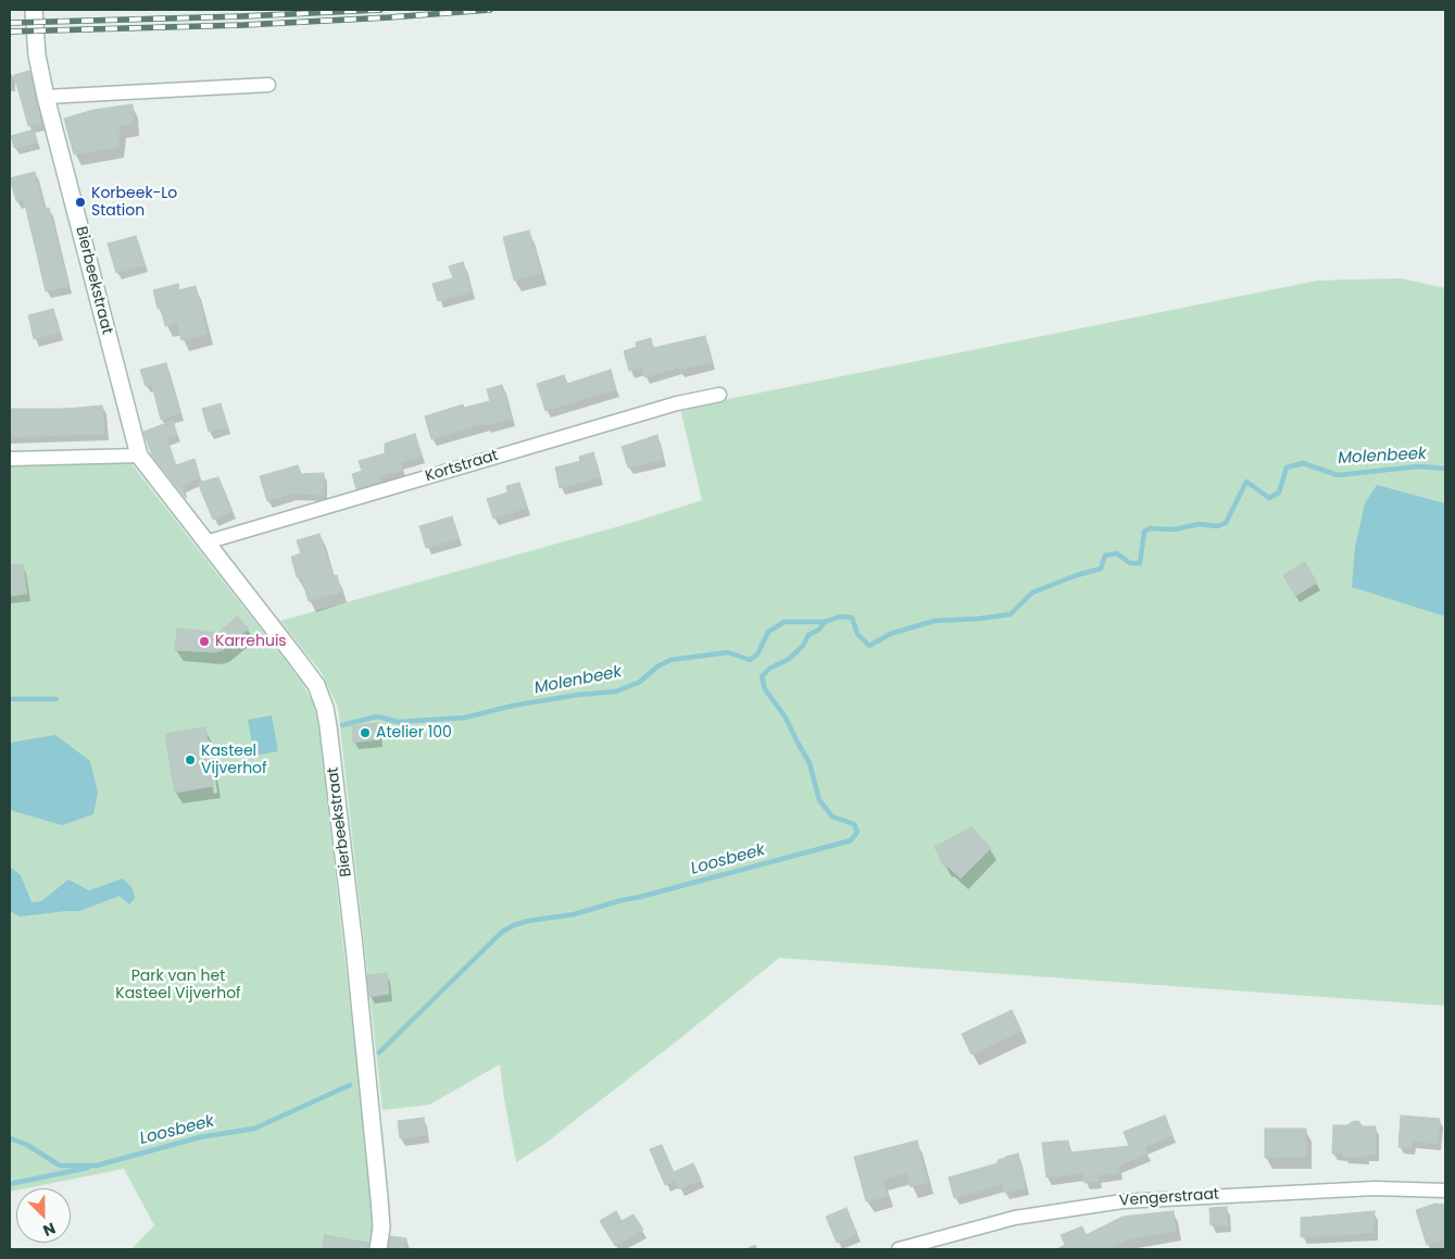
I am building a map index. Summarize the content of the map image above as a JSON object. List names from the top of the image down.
{
  "streets": {
    "street": ["Bierbeekstraat", "Kortstraat", "Vengerstraat"]
  },
  "crossings": [
    ["Bierbeekstraat", "Kortstraat"]
  ],
  "water": ["Molenbeek", "Loosbeek"],
  "parks": ["Park van het Kasteel Vijverhof"],
  "places": [
    "Korbeek-Lo Station",
    "Karrehuis",
    "Atelier 100",
    "Kasteel Vijverhof"
  ],
  "north": "bottom right"
}
